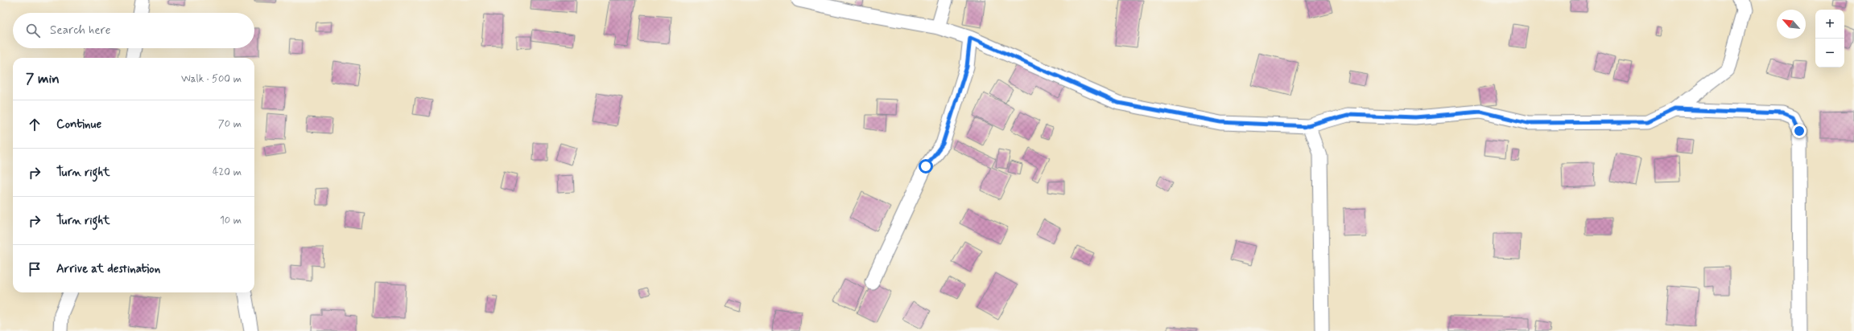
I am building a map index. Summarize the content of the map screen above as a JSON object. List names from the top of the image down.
{
  "north": "top left",
  "page": {
    "map_buttons": ["+", "−"],
    "search": "Search here",
    "heading": ["7 min", "Walk · 500 m"],
    "list": [
      ["Continue", "70 m"],
      ["Turn right", "420 m"],
      ["Turn right", "10 m"],
      "Arrive at destination"
    ]
  }
}
